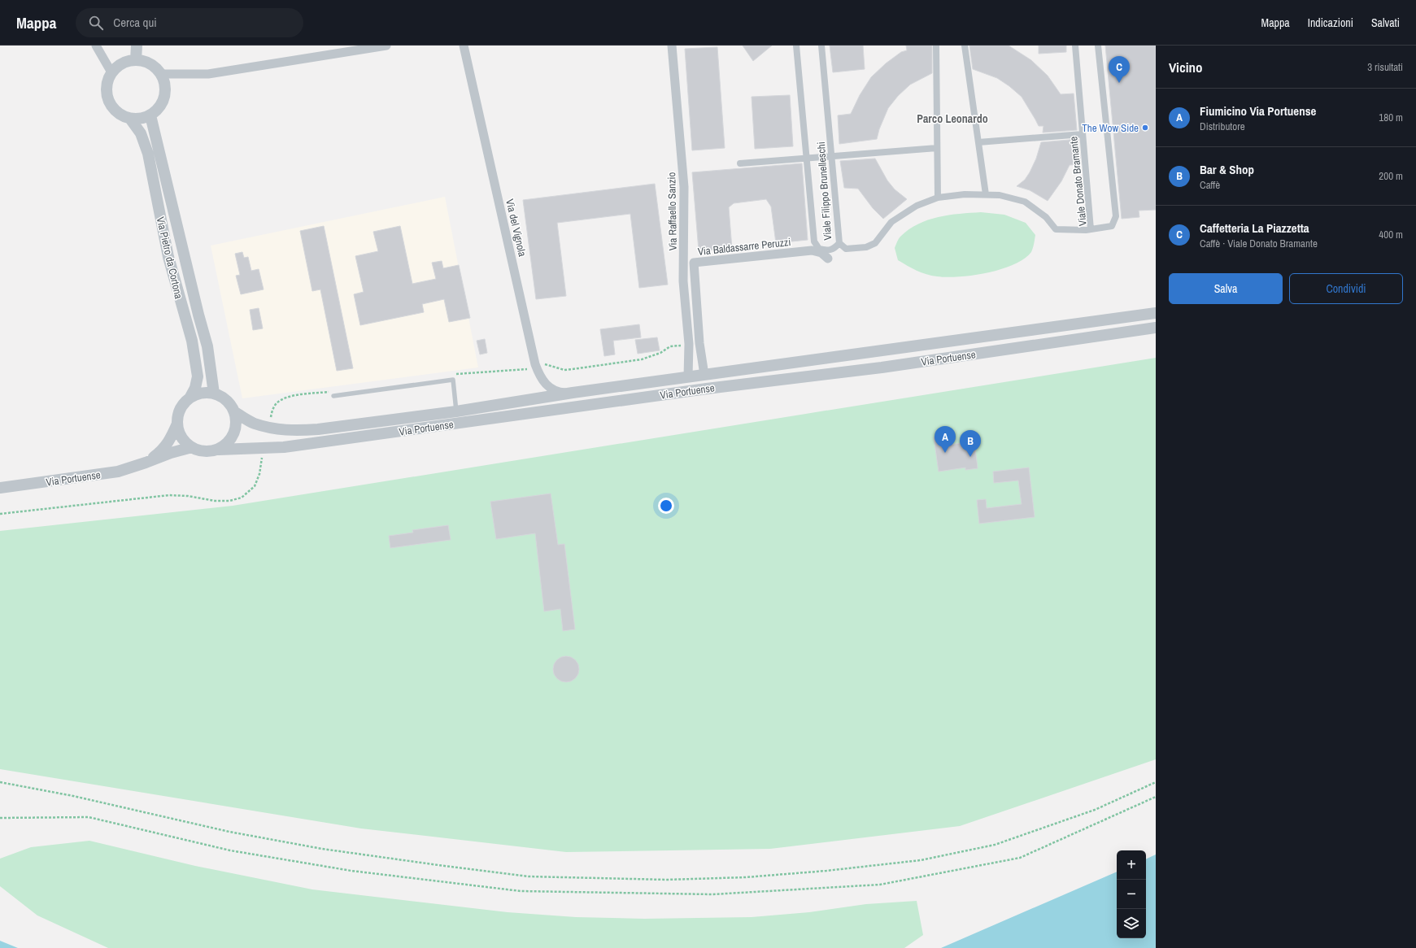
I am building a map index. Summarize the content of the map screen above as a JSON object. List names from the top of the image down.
{
  "streets": {
    "street": [
      "Viale Donato Bramante",
      "Viale Filippo Brunelleschi",
      "Via Raffaello Sanzio",
      "Via del Vignola",
      "Via Baldassarre Peruzzi",
      "Via Pietro da Cortona",
      "Via Portuense"
    ]
  },
  "crossings": [
    ["Via Raffaello Sanzio", "Via Portuense"],
    ["Via del Vignola", "Via Portuense"],
    ["Via Baldassarre Peruzzi", "Via Portuense"],
    ["Via Pietro da Cortona", "Via Portuense"]
  ],
  "districts": ["Parco Leonardo"],
  "places": ["The Wow Side"],
  "page": {
    "header": "Mappa",
    "search": "Cerca qui",
    "nav": ["Mappa", "Indicazioni", "Salvati"],
    "heading": ["Vicino", "3 risultati"],
    "pins": ["C", "A", "B"],
    "list": [
      {
        "mark": "A",
        "name": "Fiumicino Via Portuense",
        "note": "Distributore",
        "value": "180 m"
      },
      {
        "mark": "B",
        "name": "Bar & Shop",
        "note": "Caffè",
        "value": "200 m"
      },
      {
        "mark": "C",
        "name": "Caffetteria La Piazzetta",
        "note": "Caffè · Viale Donato Bramante",
        "value": "400 m"
      }
    ],
    "buttons": ["Salva", "Condividi"],
    "map_buttons": ["+", "−"]
  }
}
